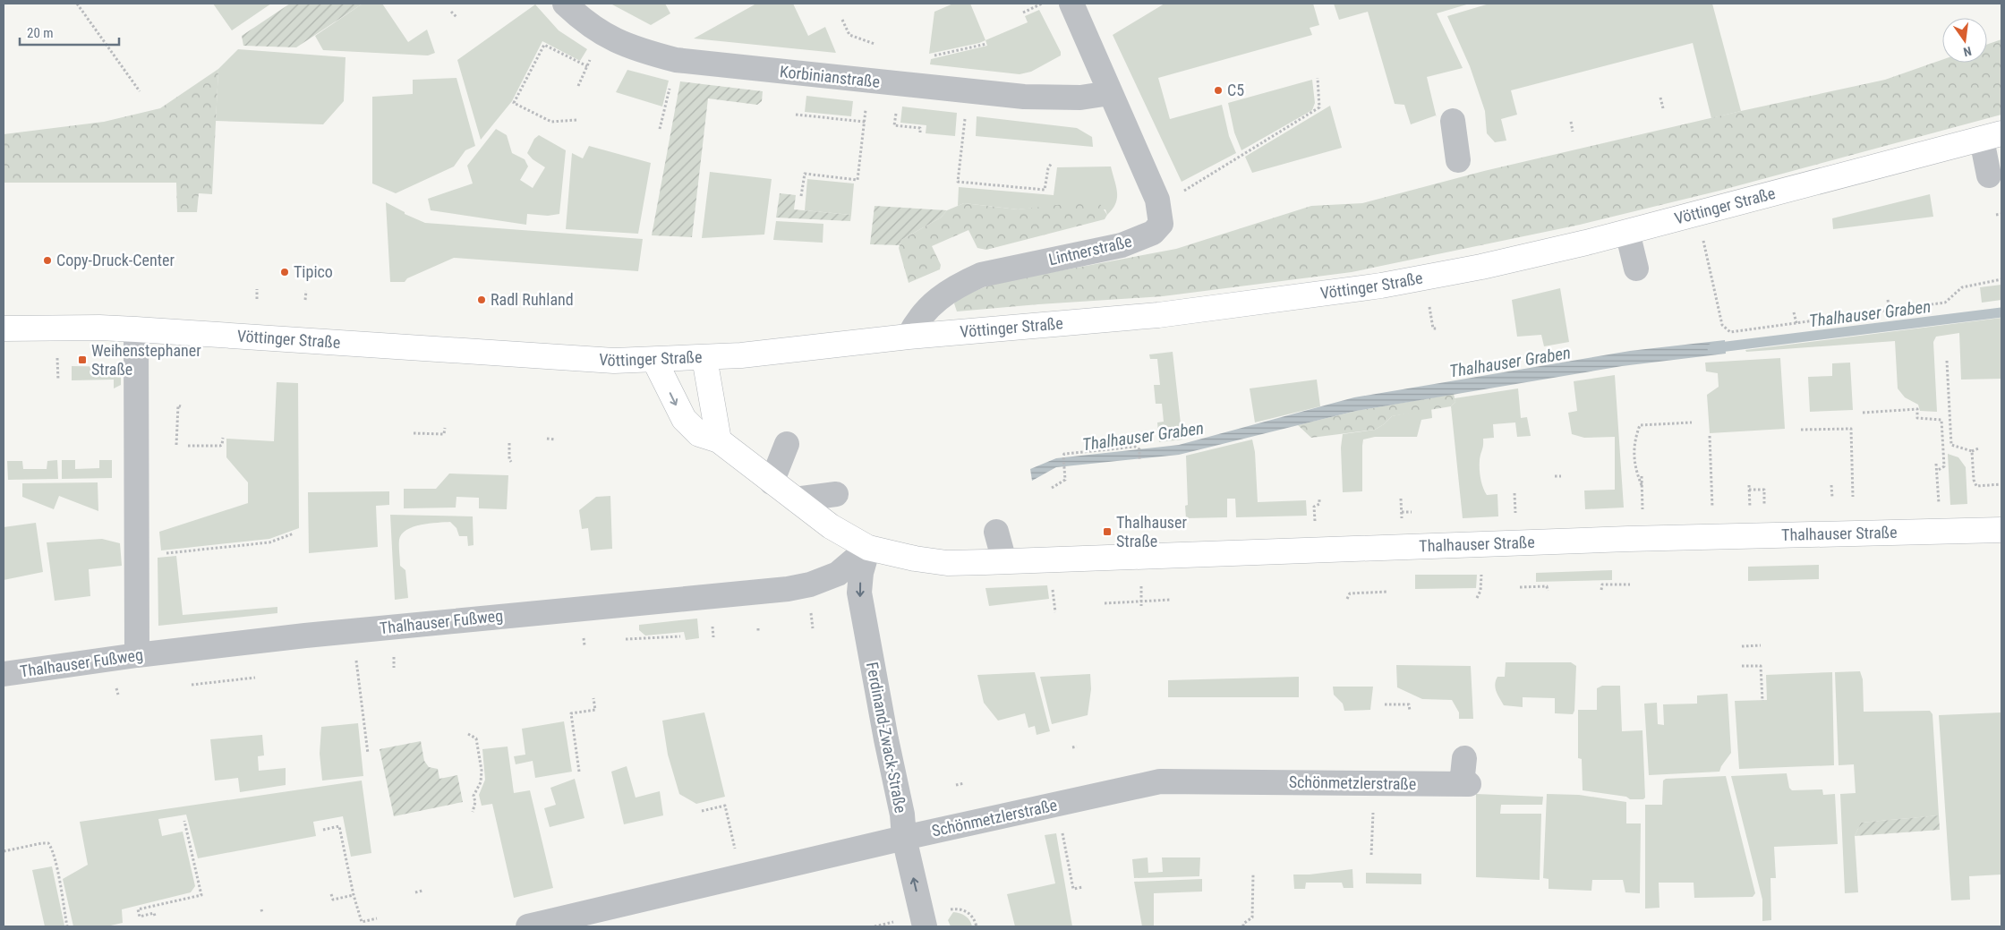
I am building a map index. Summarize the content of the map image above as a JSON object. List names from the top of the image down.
{
  "streets": {
    "main road": ["Vöttinger Straße", "Thalhauser Straße"],
    "street": [
      "Korbinianstraße",
      "Lintnerstraße",
      "Thalhauser Fußweg",
      "Ferdinand-Zwack-Straße",
      "Schönmetzlerstraße"
    ]
  },
  "crossings": [
    ["Korbinianstraße", "Lintnerstraße"],
    ["Vöttinger Straße", "Lintnerstraße"],
    ["Vöttinger Straße", "Thalhauser Straße"],
    ["Thalhauser Straße", "Thalhauser Fußweg"],
    ["Thalhauser Straße", "Ferdinand-Zwack-Straße"],
    ["Thalhauser Fußweg", "Ferdinand-Zwack-Straße"],
    ["Ferdinand-Zwack-Straße", "Schönmetzlerstraße"]
  ],
  "water": ["Thalhauser Graben"],
  "places": {
    "other": [
      "C5",
      "Copy-Druck-Center",
      "Tipico",
      "Radl Ruhland"
    ],
    "transit": ["Weihenstephaner Straße", "Thalhauser Straße"]
  },
  "scale_bar": "20 m",
  "north": "bottom"
}
